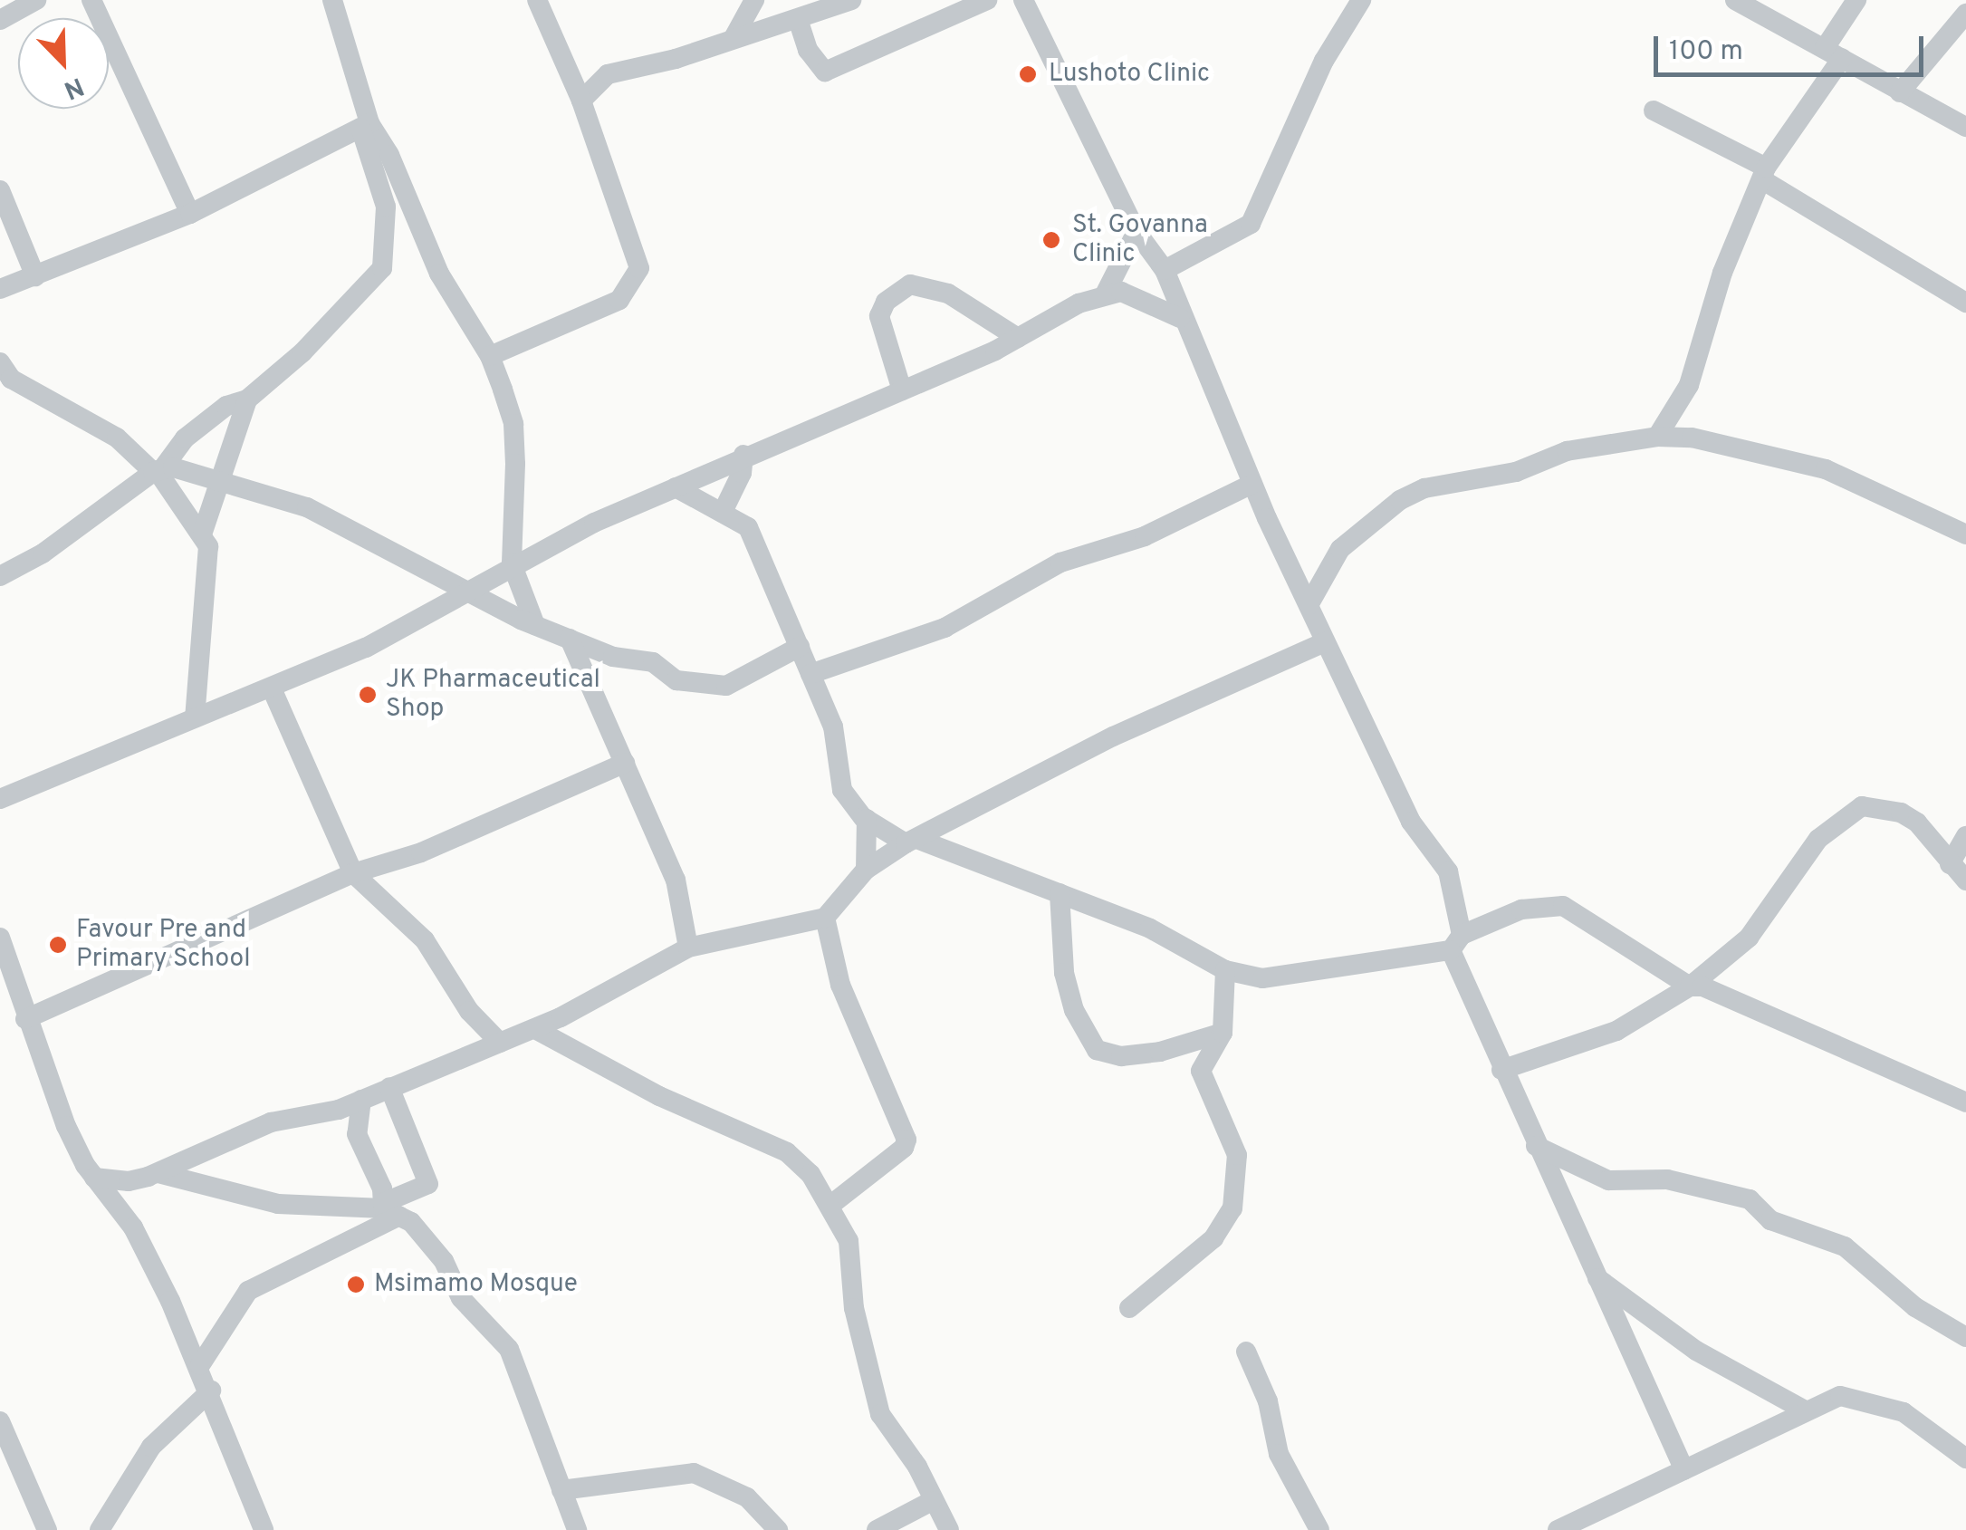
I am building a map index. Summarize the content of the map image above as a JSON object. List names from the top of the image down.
{
  "places": [
    "Lushoto Clinic",
    "St. Govanna Clinic",
    "JK Pharmaceutical Shop",
    "Favour Pre and Primary School",
    "Msimamo Mosque"
  ],
  "scale_bar": "100 m",
  "north": "bottom right"
}
